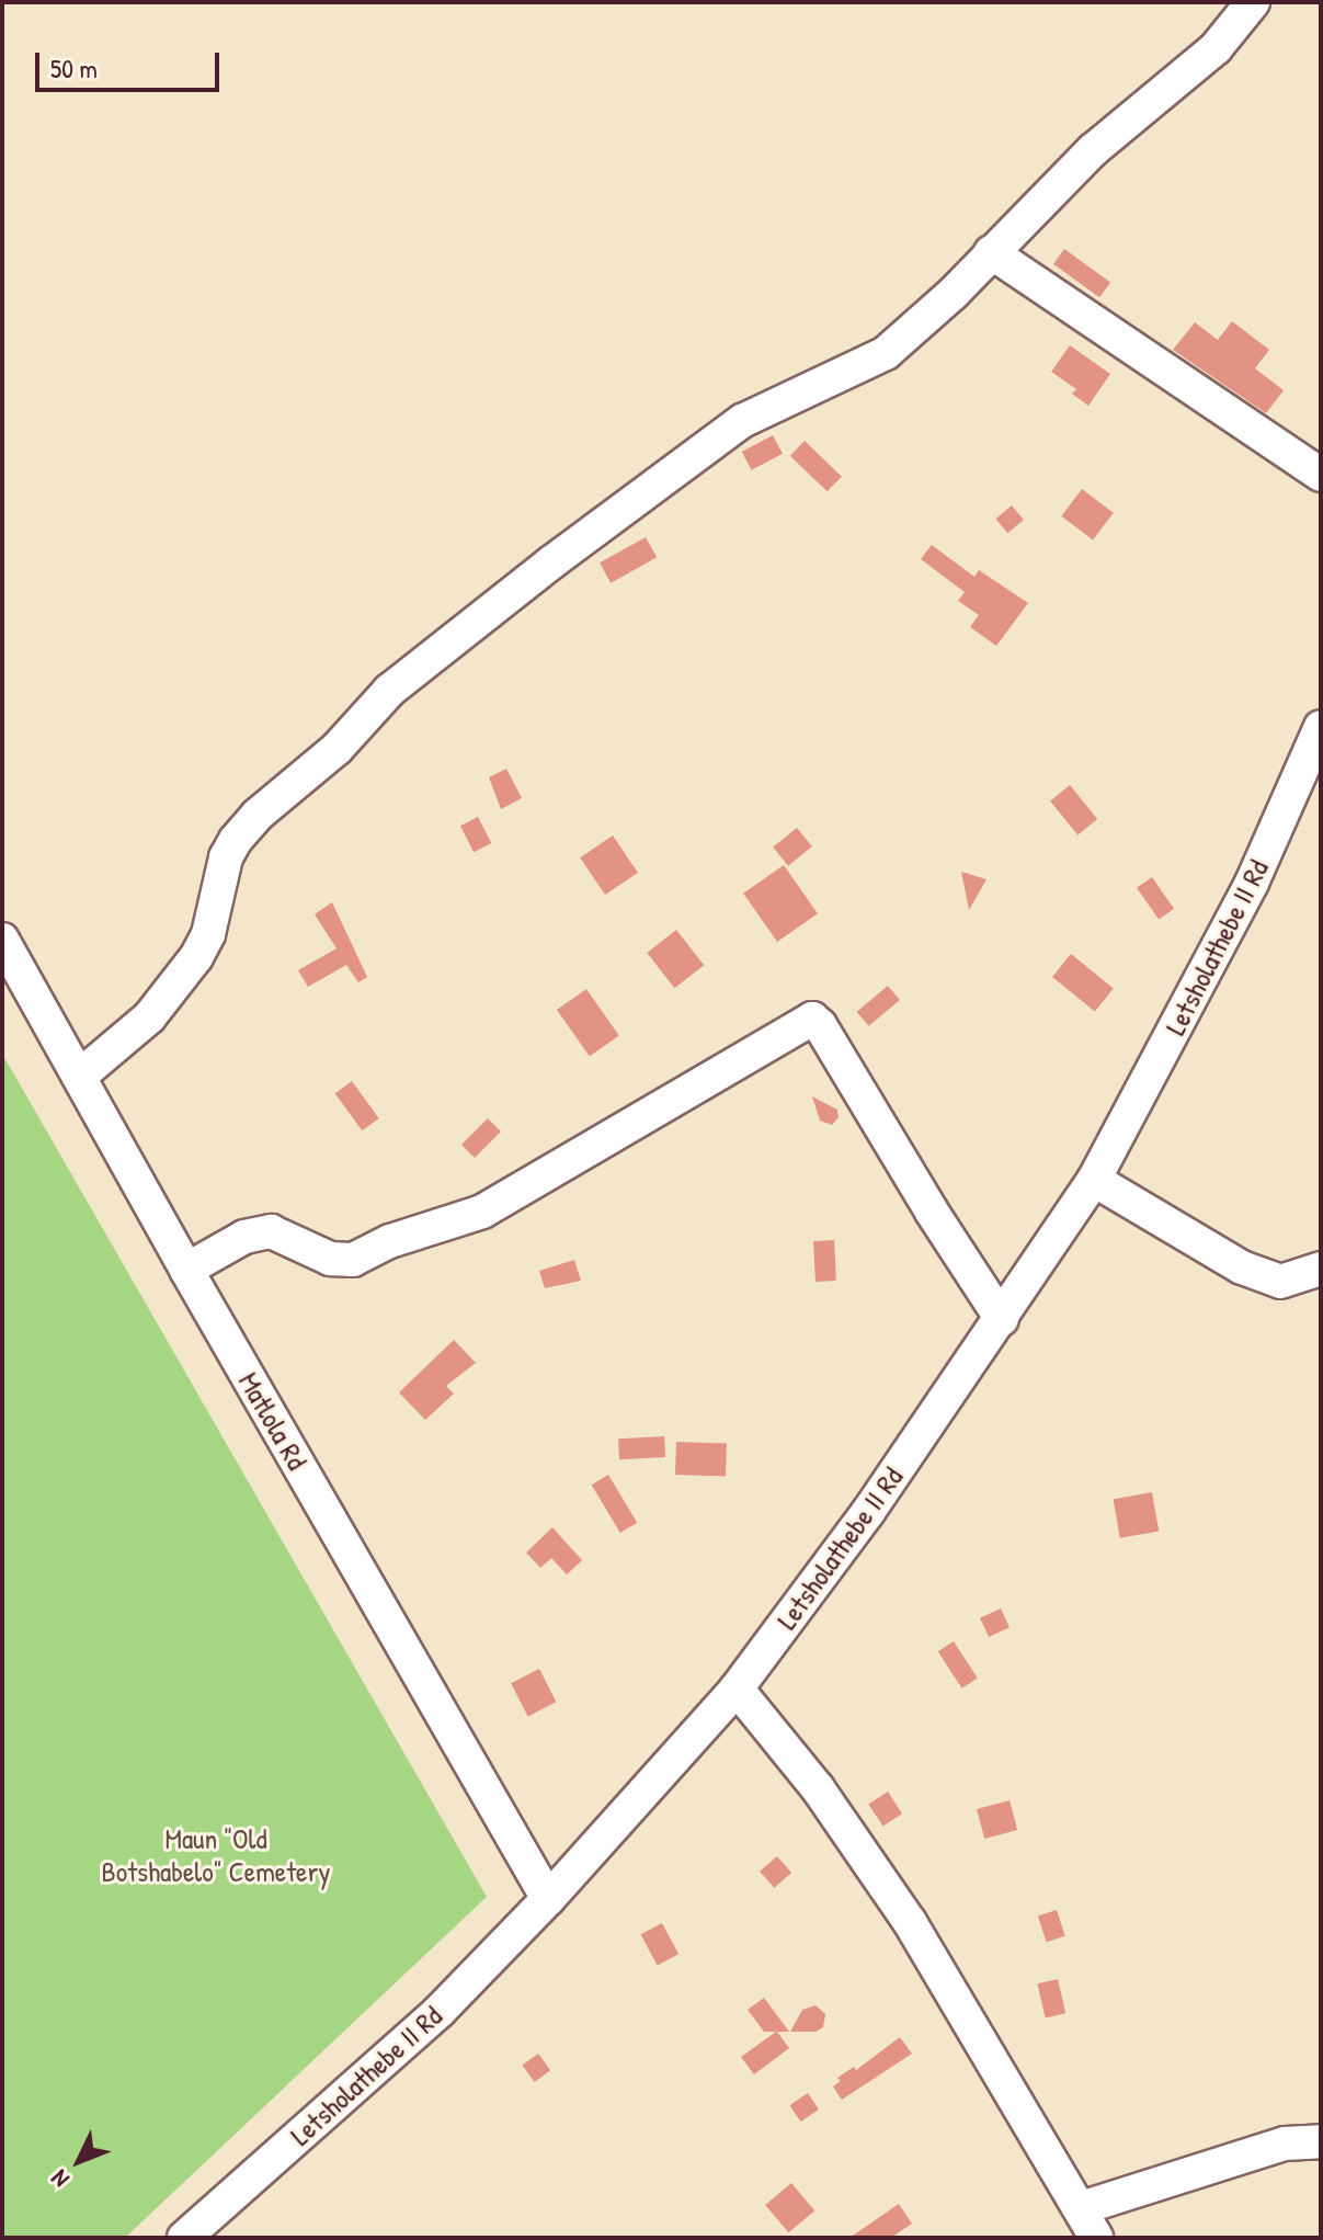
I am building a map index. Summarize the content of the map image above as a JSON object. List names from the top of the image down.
{
  "streets": {
    "street": ["Letsholathebe II Rd", "Matlola Rd"]
  },
  "crossings": [
    ["Letsholathebe II Rd", "Matlola Rd"]
  ],
  "parks": ["Maun \"Old Botshabelo\" Cemetery"],
  "scale_bar": "50 m",
  "north": "bottom left"
}
